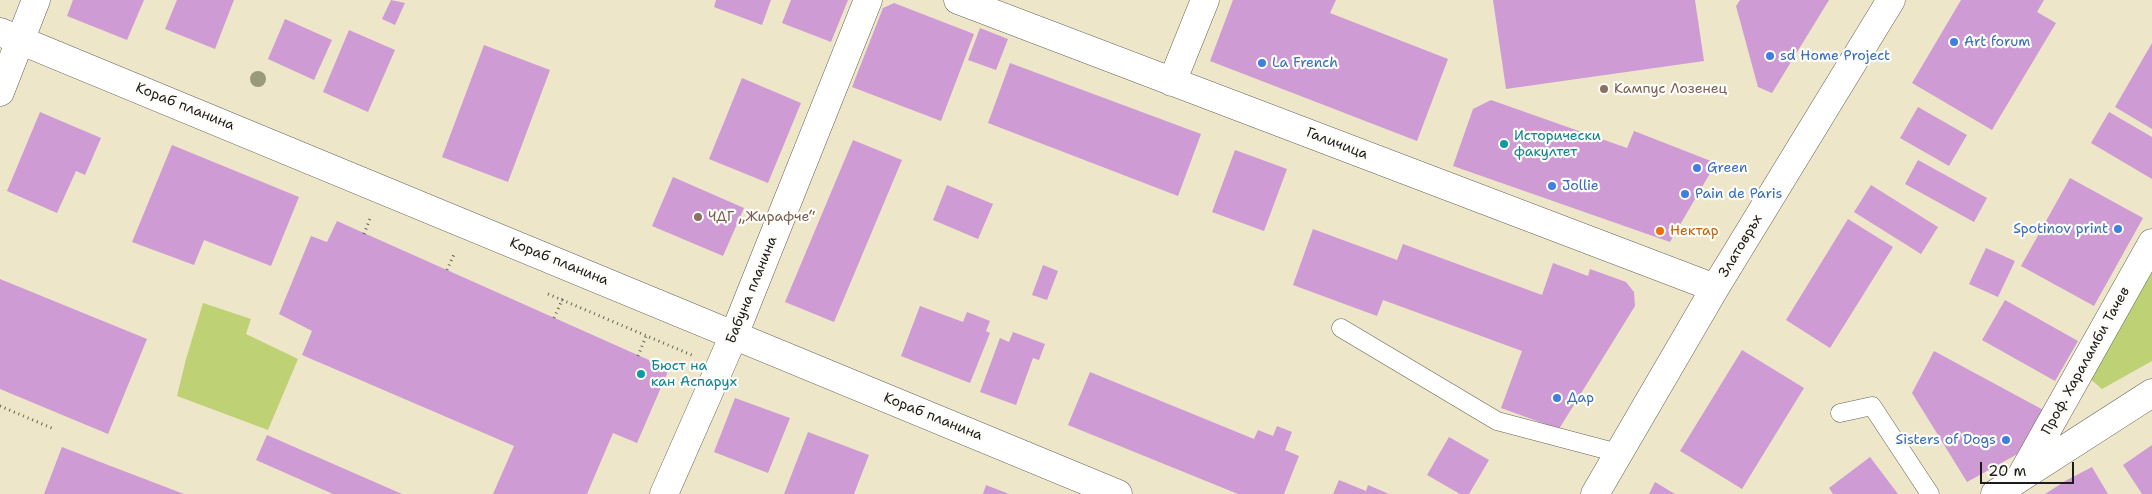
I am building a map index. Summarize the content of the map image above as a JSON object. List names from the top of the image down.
{
  "streets": {
    "street": [
      "Кораб планина",
      "Галичица",
      "Златовръх",
      "Бабуна планина",
      "Проф. Хараламби Тачев"
    ]
  },
  "crossings": [
    ["Кораб планина", "Бабуна планина"],
    ["Галичица", "Златовръх"]
  ],
  "places": [
    "Art forum",
    "sd Home Project",
    "La French",
    "Кампус Лозенец",
    "Исторически факултет",
    "Green",
    "Jollie",
    "Pain de Paris",
    "ЧДГ „Жирафче“",
    "Spotinov print",
    "Нектар",
    "Бюст на кан Аспарух",
    "Дар",
    "Sisters of Dogs"
  ],
  "scale_bar": "20 m"
}
